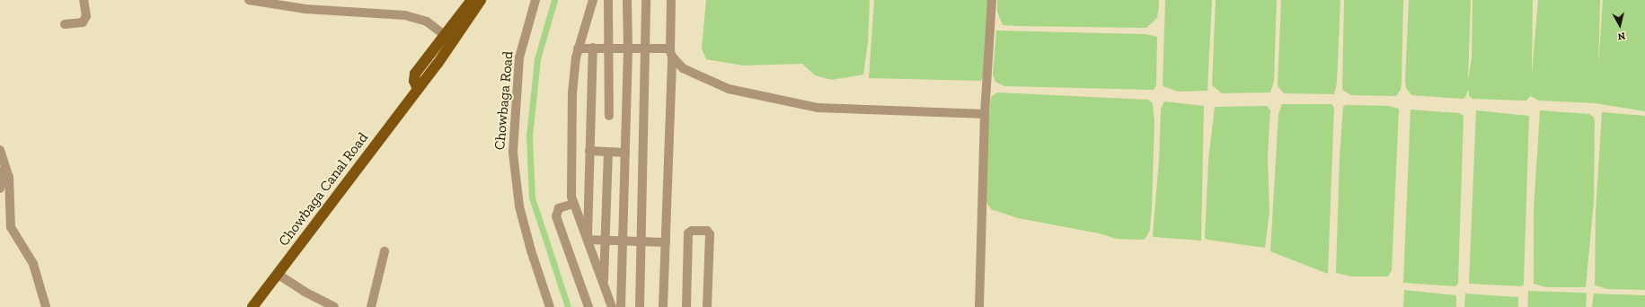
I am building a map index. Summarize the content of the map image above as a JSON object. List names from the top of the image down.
{
  "streets": {
    "main road": ["Chowbaga Canal Road"],
    "street": ["Chowbaga Road"]
  },
  "north": "bottom"
}
